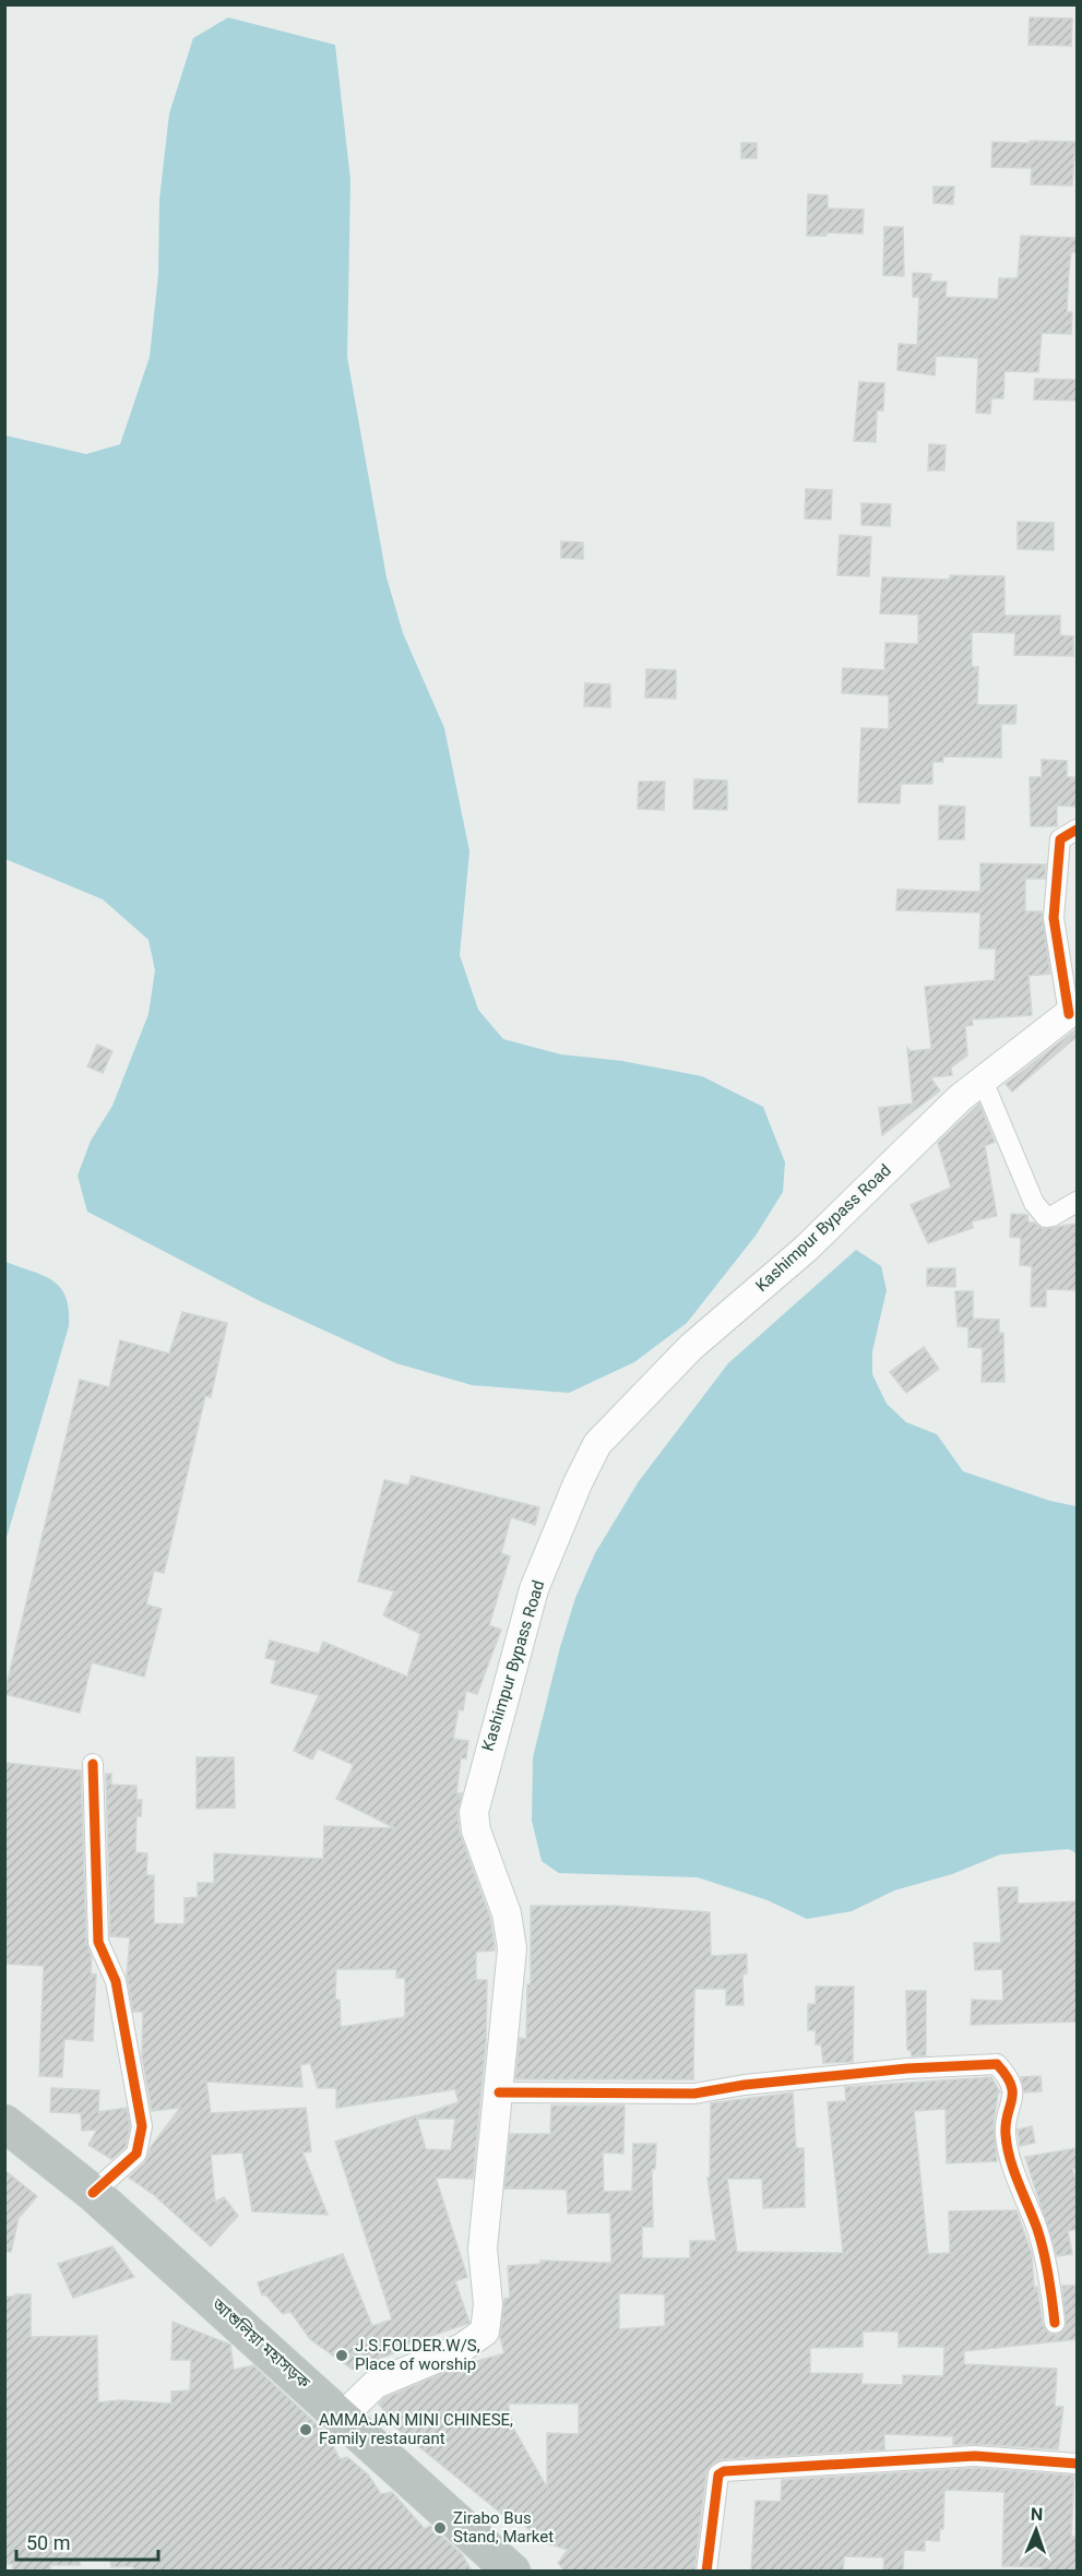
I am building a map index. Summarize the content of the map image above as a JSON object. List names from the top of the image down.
{
  "streets": {
    "highway": ["আশুলিয়া মহাসড়ক"],
    "main road": ["Kashimpur Bypass Road"]
  },
  "crossings": [
    ["Kashimpur Bypass Road", "আশুলিয়া মহাসড়ক"]
  ],
  "places": ["J.S.FOLDER.W/S, Place of worship", "AMMAJAN MINI CHINESE, Family restaurant", "Zirabo Bus Stand, Market"],
  "scale_bar": "50 m",
  "north": "top"
}
